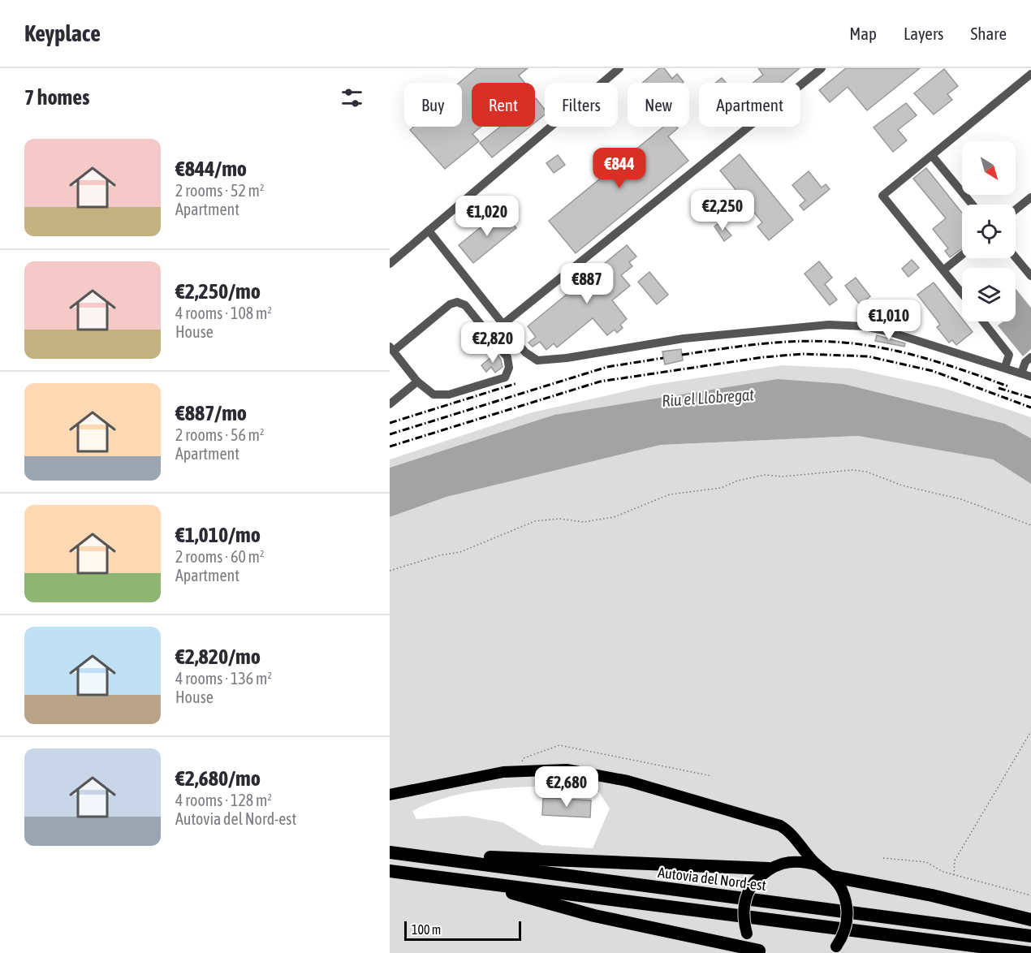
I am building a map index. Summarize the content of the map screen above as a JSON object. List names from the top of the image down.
{
  "streets": {
    "highway": ["Autovia del Nord-est"]
  },
  "water": ["Riu el Llobregat"],
  "scale_bar": "100 m",
  "north": "bottom right",
  "page": {
    "header": "Keyplace",
    "nav": ["Map", "Layers", "Share"],
    "heading": "7 homes",
    "chip": [
      "Buy",
      "Rent",
      "Filters",
      "New",
      "Apartment"
    ],
    "list": [
      {
        "name": "€844/mo",
        "note": "2 rooms · 52 m² · Apartment"
      },
      {
        "name": "€2,250/mo",
        "note": "4 rooms · 108 m² · House"
      },
      {
        "name": "€887/mo",
        "note": "2 rooms · 56 m² · Apartment"
      },
      {
        "name": "€1,010/mo",
        "note": "2 rooms · 60 m² · Apartment"
      },
      {
        "name": "€2,820/mo",
        "note": "4 rooms · 136 m² · House"
      },
      {
        "name": "€2,680/mo",
        "note": "4 rooms · 128 m² · Autovia del Nord-est"
      }
    ],
    "price": [
      "€844",
      "€2,250",
      "€1,020",
      "€887",
      "€1,010",
      "€2,820",
      "€2,680"
    ],
    "scale": "100 m"
  }
}
